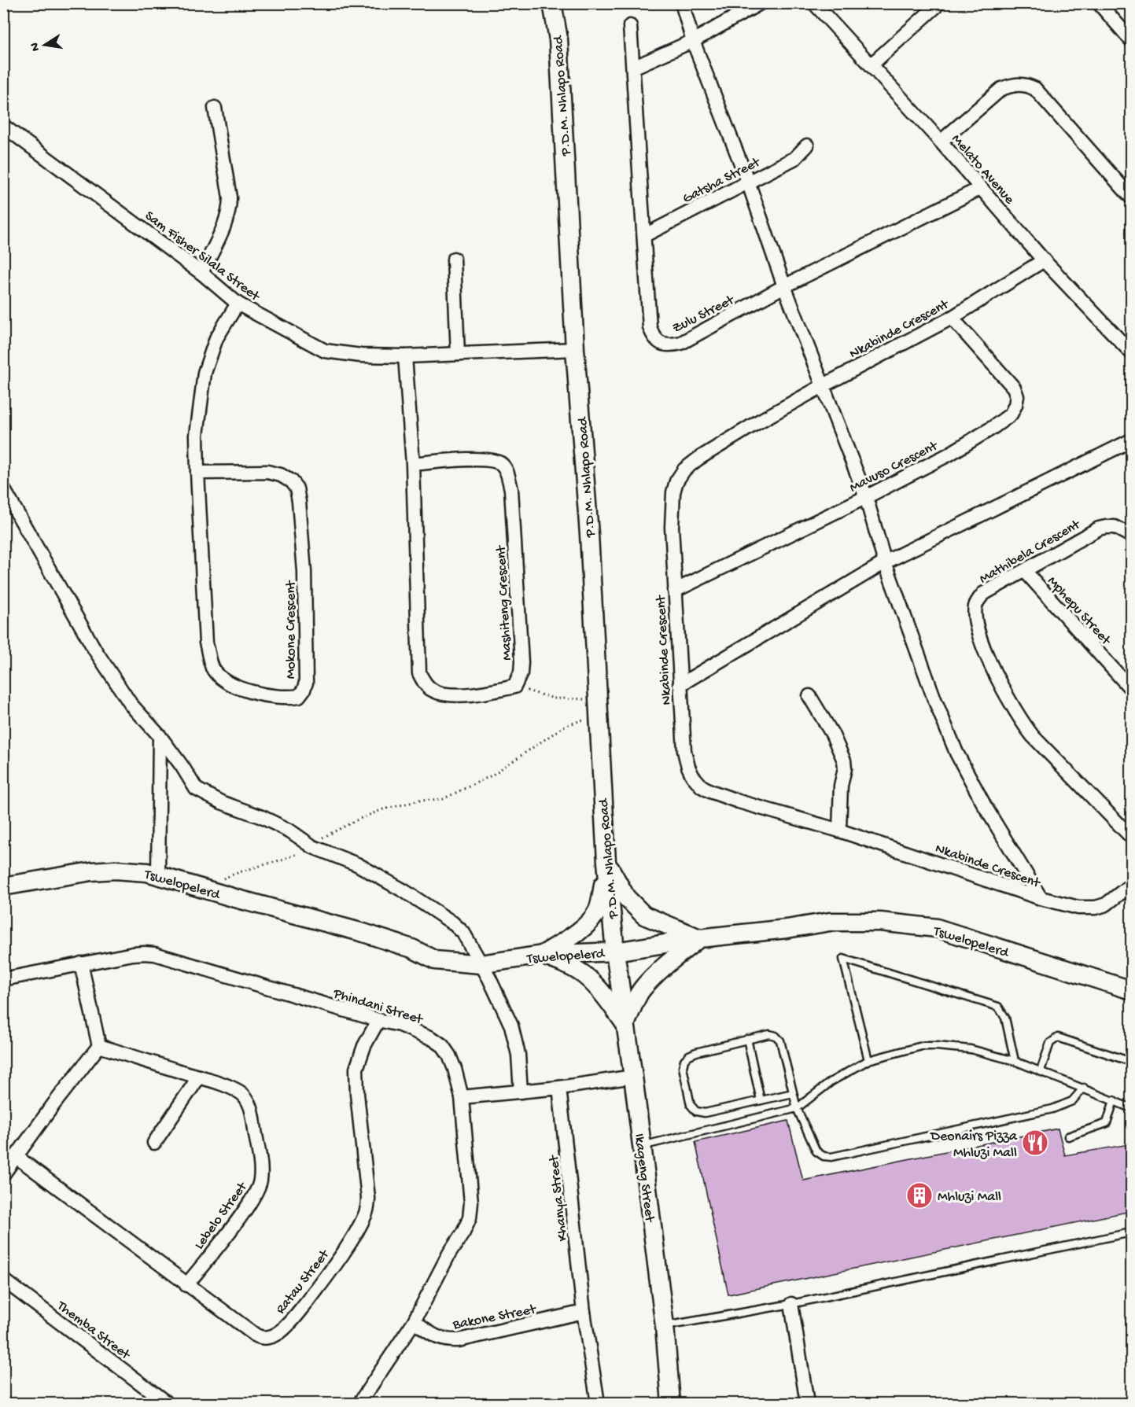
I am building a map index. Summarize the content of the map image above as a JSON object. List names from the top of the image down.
{
  "streets": {
    "street": [
      "P.D.M. Nhlapo Road",
      "Melato Avenue",
      "Gatsha Street",
      "Sam Fisher Silala Street",
      "Zulu Street",
      "Nkabinde Crescent",
      "Mavuso Crescent",
      "Mathibela Crescent",
      "Mashiteng Crescent",
      "Mphepu Street",
      "Mokone Crescent",
      "Tswelopelerd",
      "Phindani Street",
      "Ikageng Street",
      "Khanya Street",
      "Lebelo Street",
      "Ratau Street",
      "Bakone Street",
      "Themba Street"
    ]
  },
  "crossings": [
    ["P.D.M. Nhlapo Road", "Sam Fisher Silala Street"],
    ["P.D.M. Nhlapo Road", "Tswelopelerd"],
    ["P.D.M. Nhlapo Road", "Ikageng Street"],
    ["Melato Avenue", "Zulu Street"],
    ["Melato Avenue", "Nkabinde Crescent"],
    ["Gatsha Street", "Zulu Street"],
    ["Sam Fisher Silala Street", "Mokone Crescent"],
    ["Nkabinde Crescent", "Mavuso Crescent"],
    ["Mathibela Crescent", "Mphepu Street"],
    ["Tswelopelerd", "Ikageng Street"],
    ["Phindani Street", "Ratau Street"],
    ["Phindani Street", "Bakone Street"],
    ["Khanya Street", "Bakone Street"],
    ["Lebelo Street", "Ratau Street"]
  ],
  "places": {
    "restaurant": ["Deonairs Pizza Mhluzi Mall"],
    "building": ["Mhluzi Mall"]
  },
  "north": "left"
}
